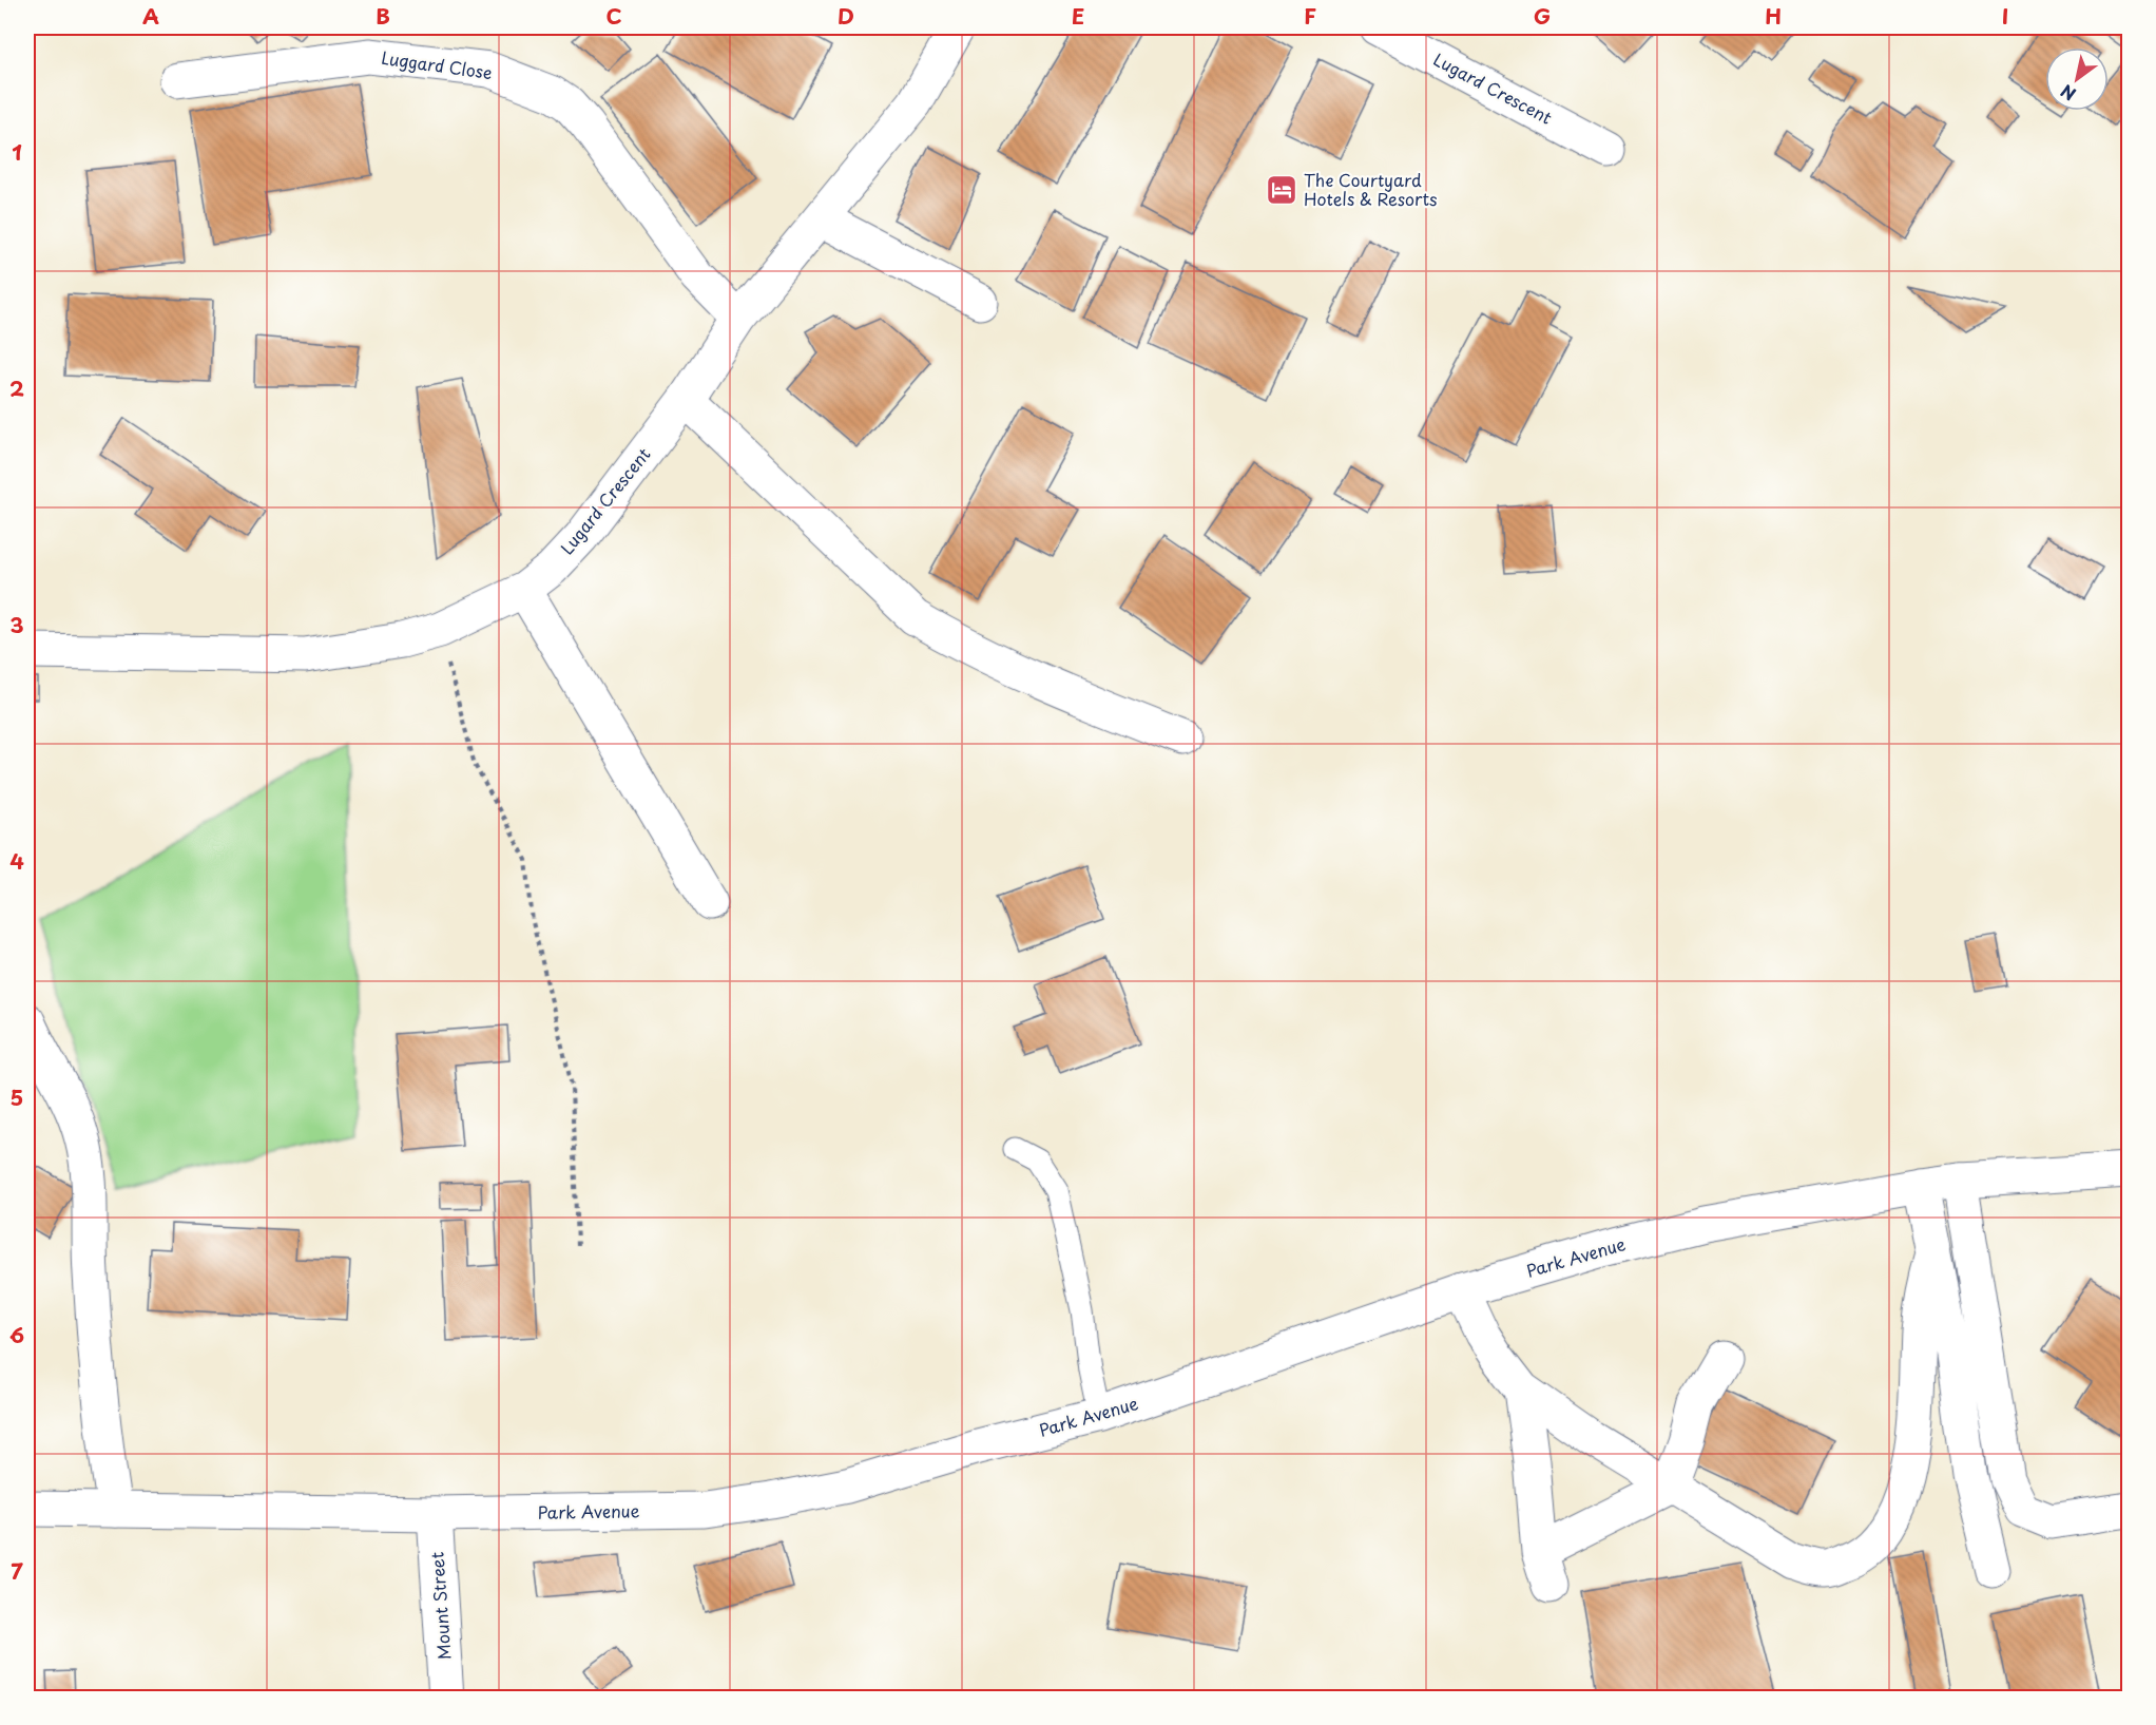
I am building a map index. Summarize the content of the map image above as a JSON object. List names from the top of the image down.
{
  "streets": {
    "street": [
      "Luggard Close",
      "Lugard Crescent",
      "Park Avenue",
      "Mount Street"
    ]
  },
  "crossings": [
    ["Luggard Close", "Lugard Crescent"],
    ["Park Avenue", "Mount Street"]
  ],
  "places": {
    "hotel": ["The Courtyard Hotels & Resorts"]
  },
  "north": "bottom left",
  "grid": {
    "columns": [
      "A",
      "B",
      "C",
      "D",
      "E",
      "F",
      "G",
      "H",
      "I"
    ],
    "rows": [
      "1",
      "2",
      "3",
      "4",
      "5",
      "6",
      "7"
    ]
  }
}
